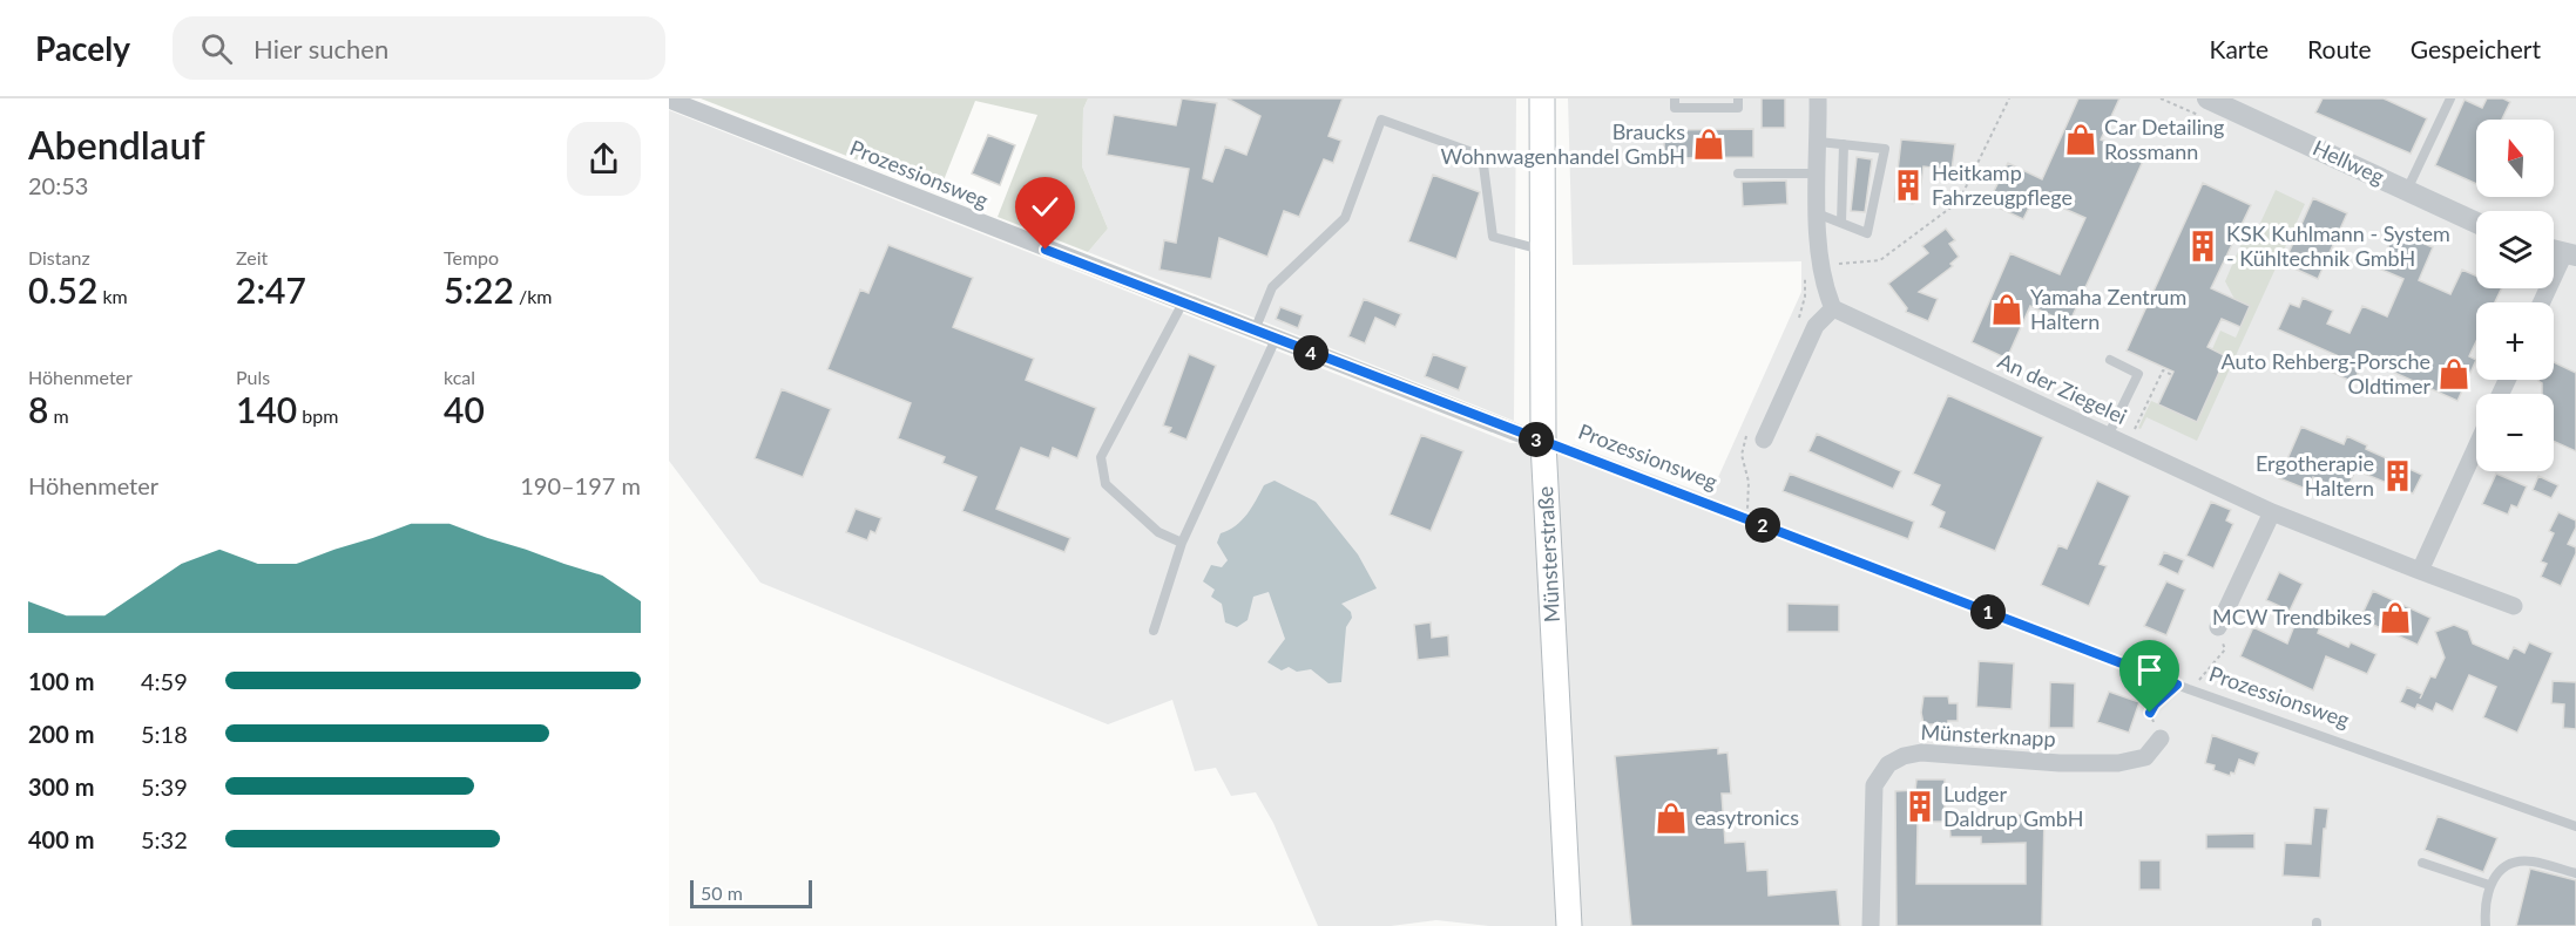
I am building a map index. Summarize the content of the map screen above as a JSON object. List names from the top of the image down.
{
  "streets": {
    "main road": ["Münsterstraße"],
    "street": [
      "Hellweg",
      "Prozessionsweg",
      "An der Ziegelei",
      "Münsterknapp"
    ]
  },
  "crossings": [
    ["Prozessionsweg", "Münsterstraße"]
  ],
  "places": {
    "shop": [
      "Car Detailing Rossmann",
      "Braucks Wohnwagenhandel GmbH",
      "Yamaha Zentrum Haltern",
      "Auto Rehberg-Porsche Oldtimer",
      "MCW Trendbikes",
      "easytronics"
    ],
    "building": [
      "Heitkamp Fahrzeugpflege",
      "KSK Kuhlmann - System - Kühltechnik GmbH",
      "Ergotherapie Haltern",
      "Ludger Daldrup GmbH"
    ]
  },
  "scale_bar": "50 m",
  "north": "top",
  "page": {
    "header": "Pacely",
    "search": "Hier suchen",
    "nav": ["Karte", "Route", "Gespeichert"],
    "heading": ["Abendlauf", "20:53"],
    "map_buttons": ["+", "−"],
    "stats": [
      ["Distanz", "0.52 km"],
      ["Zeit", "2:47"],
      ["Tempo", "5:22 /km"],
      ["Höhenmeter", "8 m"],
      ["Puls", "140 bpm"],
      ["kcal", "40"]
    ],
    "pins": [
      "4",
      "3",
      "2",
      "1"
    ],
    "chart": ["Höhenmeter", "190–197 m"],
    "list": [
      {
        "name": "100 m",
        "note": "4:59"
      },
      {
        "name": "200 m",
        "note": "5:18"
      },
      {
        "name": "300 m",
        "note": "5:39"
      },
      {
        "name": "400 m",
        "note": "5:32"
      }
    ],
    "scale": "50 m"
  }
}
